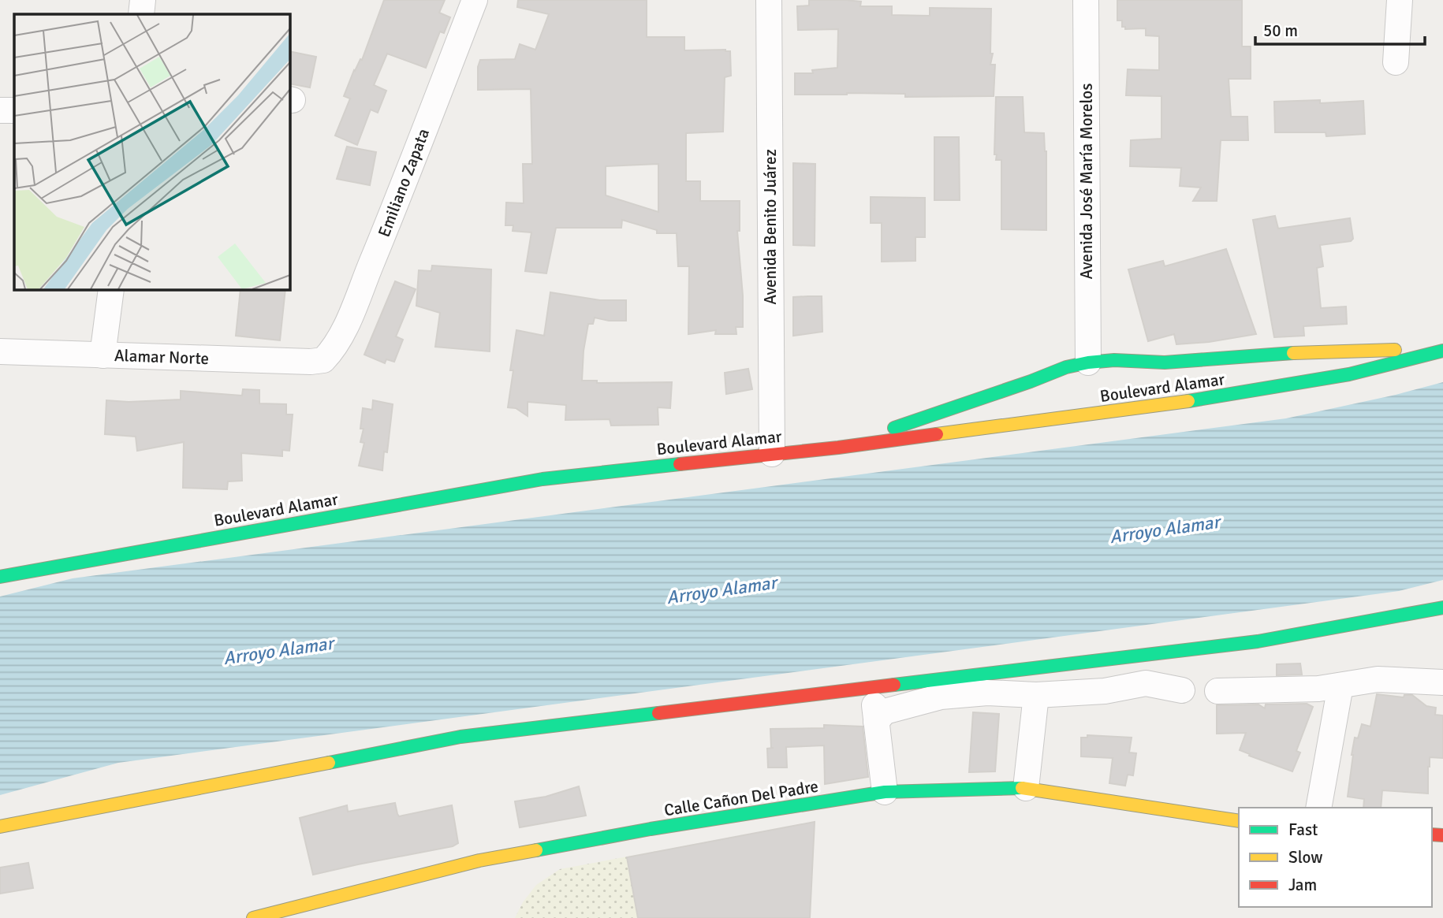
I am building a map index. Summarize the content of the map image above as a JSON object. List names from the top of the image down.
{
  "streets": {
    "main road": ["Boulevard Alamar", "Calle Cañon Del Padre"],
    "street": [
      "Avenida José María Morelos",
      "Emiliano Zapata",
      "Avenida Benito Juárez",
      "Alamar Norte"
    ]
  },
  "crossings": [
    ["Emiliano Zapata", "Alamar Norte"],
    ["Avenida Benito Juárez", "Boulevard Alamar"]
  ],
  "water": ["Arroyo Alamar"],
  "legend": ["Fast", "Slow", "Jam"],
  "scale_bar": "50 m"
}
